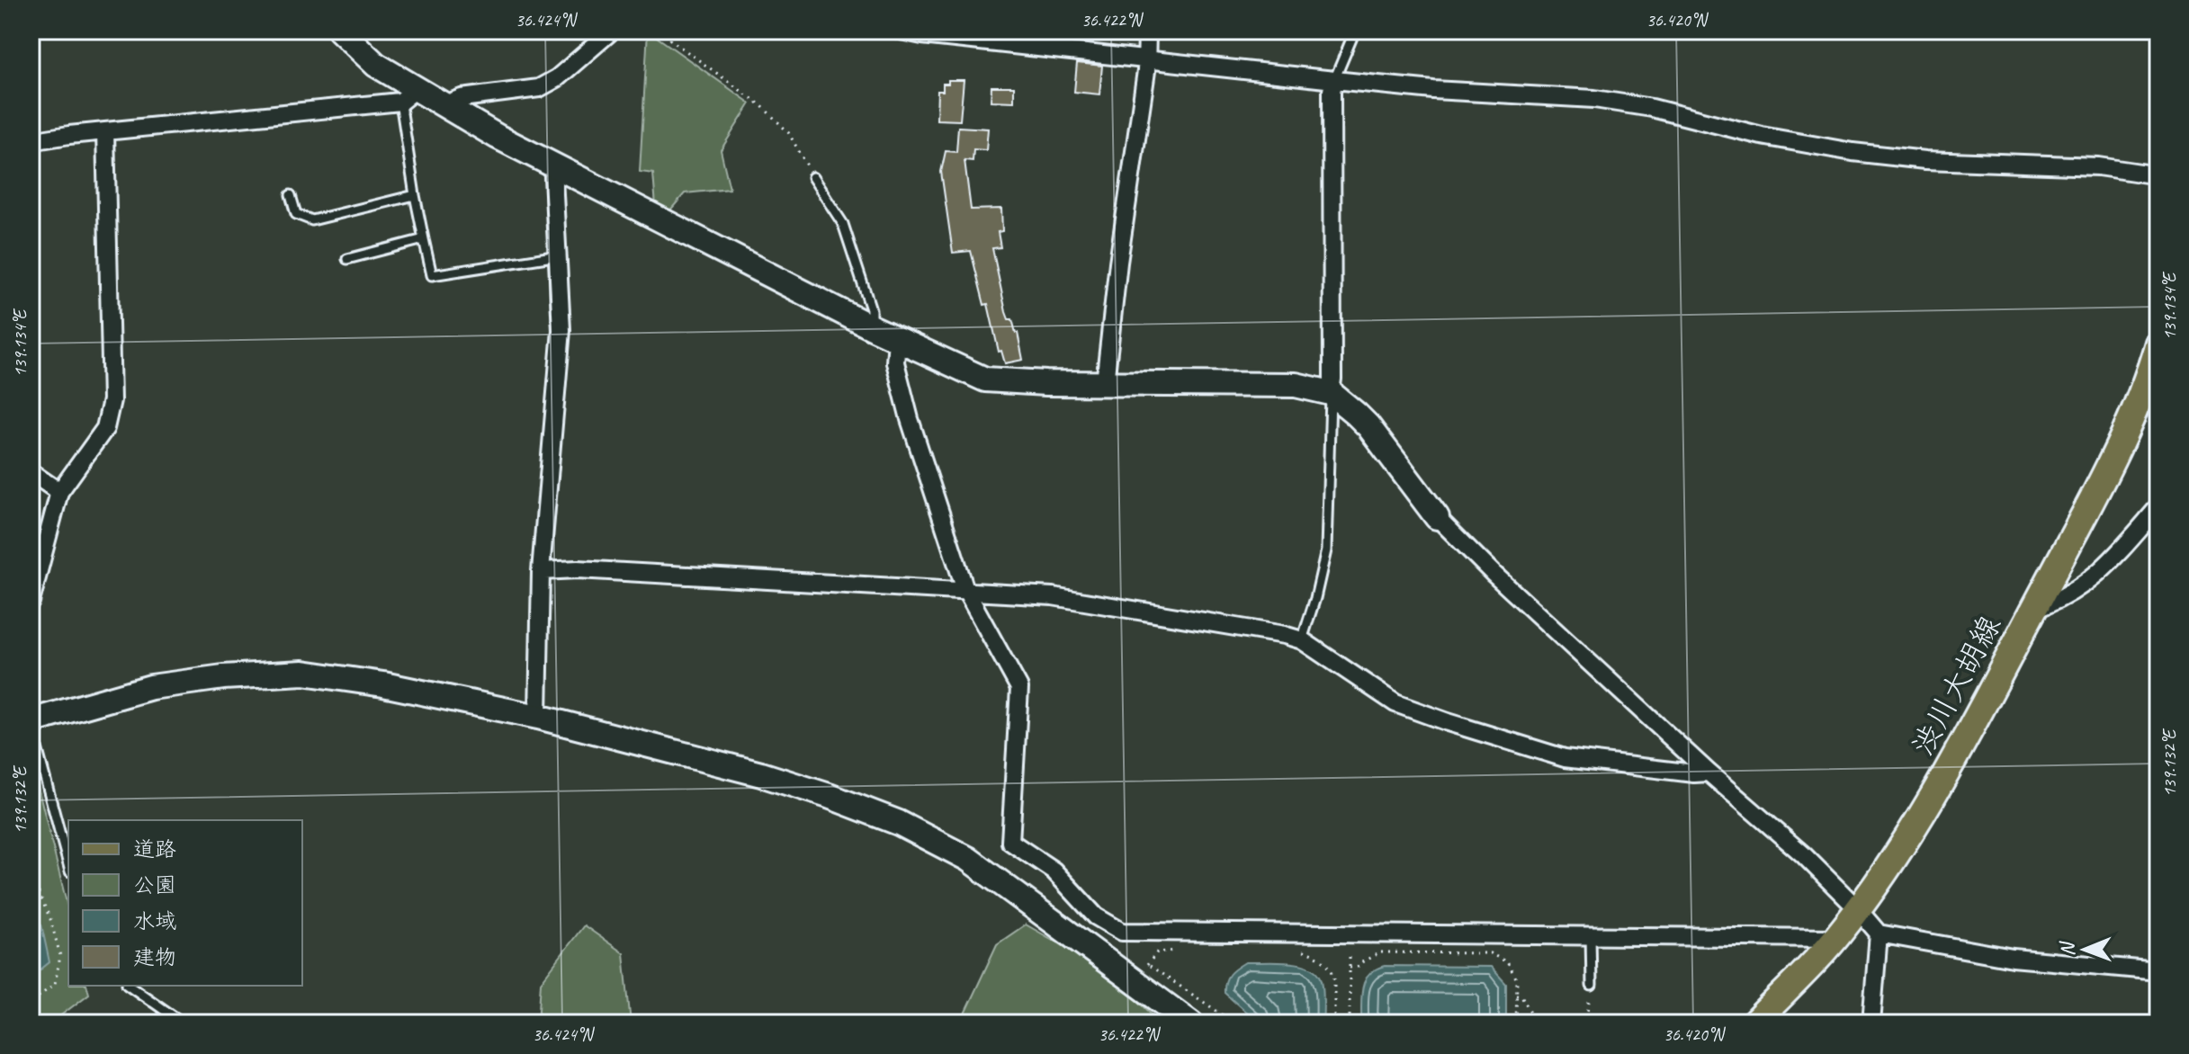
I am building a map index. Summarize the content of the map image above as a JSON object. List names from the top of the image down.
{
  "streets": {
    "main road": ["渋川大胡線"]
  },
  "legend": [
    "道路",
    "公園",
    "水域",
    "建物"
  ],
  "north": "left",
  "coordinates": [
    "36.424°N",
    "36.422°N",
    "36.420°N",
    "139.134°E",
    "139.132°E"
  ]
}
